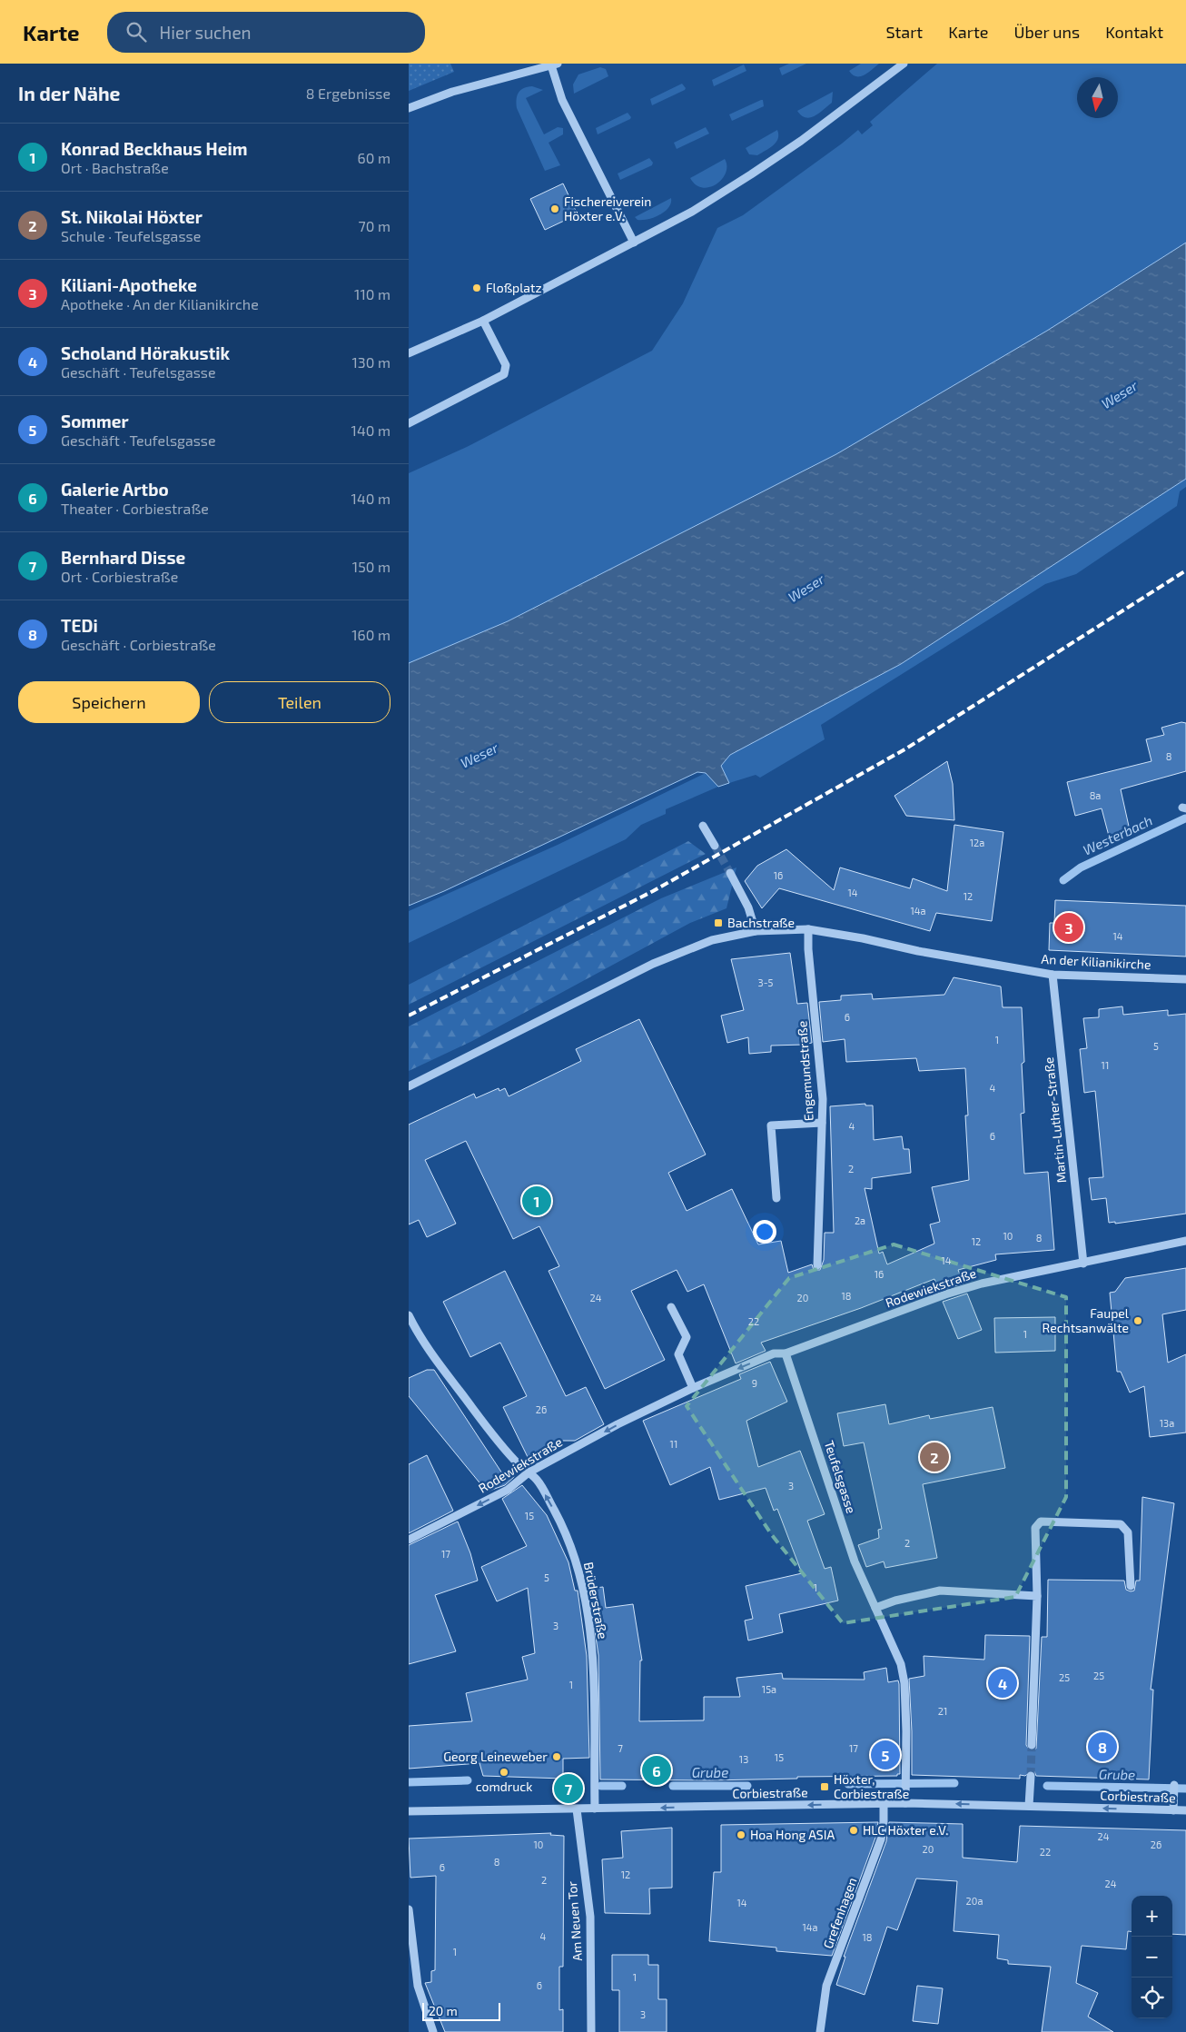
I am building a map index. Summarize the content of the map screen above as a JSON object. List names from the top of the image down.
{
  "streets": {
    "street": [
      "An der Kilianikirche",
      "Engemundstraße",
      "Martin-Luther-Straße",
      "Rodewiekstraße",
      "Teufelsgasse",
      "Brüderstraße",
      "Corbiestraße",
      "Grefenhagen",
      "Am Neuen Tor"
    ]
  },
  "crossings": [
    ["An der Kilianikirche", "Engemundstraße"],
    ["An der Kilianikirche", "Martin-Luther-Straße"],
    ["Martin-Luther-Straße", "Rodewiekstraße"],
    ["Rodewiekstraße", "Teufelsgasse"],
    ["Rodewiekstraße", "Brüderstraße"],
    ["Teufelsgasse", "Corbiestraße"],
    ["Brüderstraße", "Corbiestraße"],
    ["Corbiestraße", "Grefenhagen"],
    ["Corbiestraße", "Am Neuen Tor"]
  ],
  "one_way": ["Rodewiekstraße", "Brüderstraße", "Corbiestraße"],
  "water": ["Weser", "Westerbach", "Grube"],
  "places": {
    "other": [
      "Fischereiverein Höxter e.V.",
      "Floßplatz",
      "Faupel Rechtsanwälte",
      "Georg Leineweber",
      "comdruck",
      "HLC Höxter e.V.",
      "Hoa Hong ASIA"
    ],
    "transit": ["Bachstraße", "Höxter, Corbiestraße"]
  },
  "house_numbers": [
    "8",
    "8a",
    "12a",
    "16",
    "14",
    "12",
    "14a",
    "14",
    "3-5",
    "6",
    "1",
    "5",
    "11",
    "4",
    "4",
    "6",
    "2",
    "2a",
    "10",
    "8",
    "12",
    "14",
    "16",
    "18",
    "24",
    "20",
    "22",
    "1",
    "9",
    "26",
    "13a",
    "11",
    "3",
    "15",
    "2",
    "17",
    "5",
    "1",
    "3",
    "25",
    "25",
    "1",
    "15a",
    "21",
    "7",
    "17",
    "15",
    "13",
    "24",
    "10",
    "26",
    "20",
    "22",
    "8",
    "6",
    "12",
    "2",
    "24",
    "20a",
    "14",
    "14a",
    "4",
    "18",
    "1",
    "1",
    "6",
    "3"
  ],
  "scale_bar": "20 m",
  "north": "bottom",
  "page": {
    "header": "Karte",
    "search": "Hier suchen",
    "nav": [
      "Start",
      "Karte",
      "Über uns",
      "Kontakt"
    ],
    "heading": ["In der Nähe", "8 Ergebnisse"],
    "list": [
      {
        "mark": "1",
        "name": "Konrad Beckhaus Heim",
        "note": "Ort · Bachstraße",
        "value": "60 m"
      },
      {
        "mark": "2",
        "name": "St. Nikolai Höxter",
        "note": "Schule · Teufelsgasse",
        "value": "70 m"
      },
      {
        "mark": "3",
        "name": "Kiliani-Apotheke",
        "note": "Apotheke · An der Kilianikirche",
        "value": "110 m"
      },
      {
        "mark": "4",
        "name": "Scholand Hörakustik",
        "note": "Geschäft · Teufelsgasse",
        "value": "130 m"
      },
      {
        "mark": "5",
        "name": "Sommer",
        "note": "Geschäft · Teufelsgasse",
        "value": "140 m"
      },
      {
        "mark": "6",
        "name": "Galerie Artbo",
        "note": "Theater · Corbiestraße",
        "value": "140 m"
      },
      {
        "mark": "7",
        "name": "Bernhard Disse",
        "note": "Ort · Corbiestraße",
        "value": "150 m"
      },
      {
        "mark": "8",
        "name": "TEDi",
        "note": "Geschäft · Corbiestraße",
        "value": "160 m"
      }
    ],
    "buttons": ["Speichern", "Teilen"],
    "pins": [
      "3",
      "1",
      "2",
      "4",
      "8",
      "5",
      "6",
      "7"
    ],
    "map_buttons": ["+", "−"],
    "scale": "20 m"
  }
}
